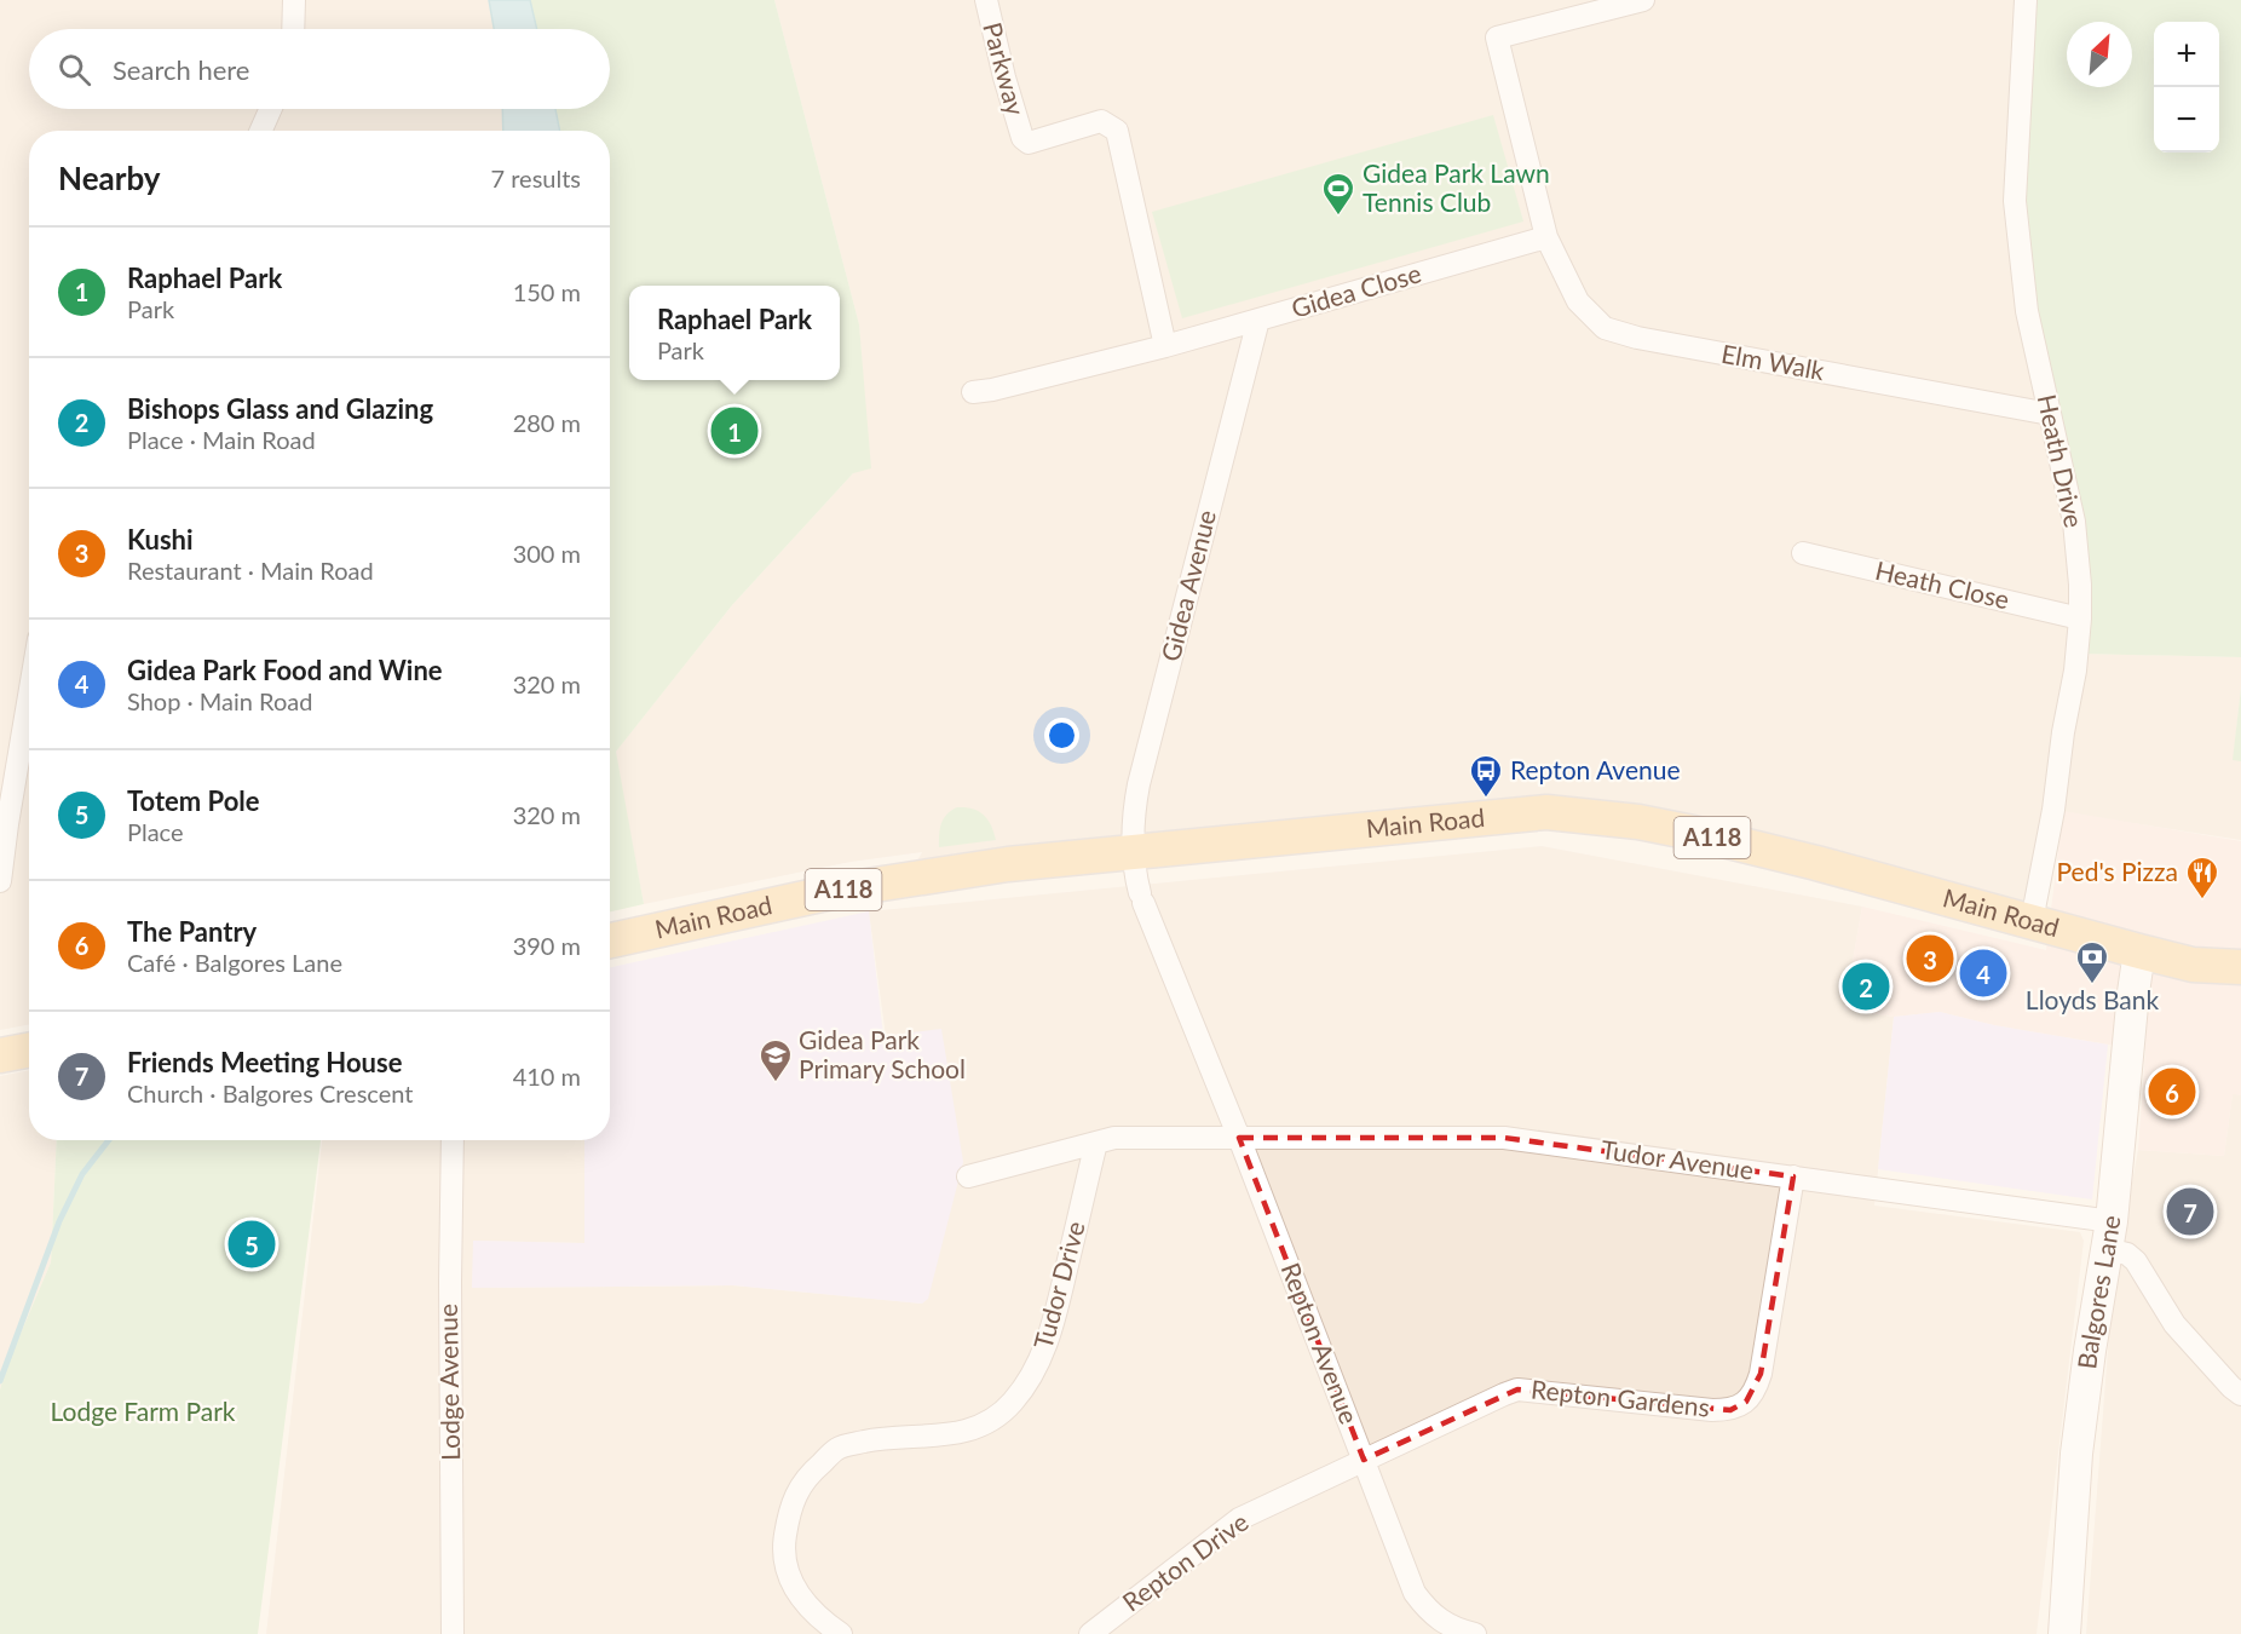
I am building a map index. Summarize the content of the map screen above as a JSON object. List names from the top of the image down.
{
  "streets": {
    "main road": ["Main Road", "A118"],
    "street": [
      "Parkway",
      "Gidea Close",
      "Elm Walk",
      "Heath Drive",
      "Gidea Avenue",
      "Heath Close",
      "Tudor Avenue",
      "Tudor Drive",
      "Balgores Lane",
      "Repton Avenue",
      "Lodge Avenue",
      "Repton Gardens",
      "Repton Drive"
    ]
  },
  "crossings": [
    ["Parkway", "Gidea Close"],
    ["Gidea Close", "Elm Walk"],
    ["Gidea Close", "Gidea Avenue"],
    ["Elm Walk", "Heath Drive"],
    ["Heath Drive", "Heath Close"],
    ["Heath Drive", "Main Road"],
    ["Gidea Avenue", "Main Road"],
    ["Gidea Avenue", "Repton Avenue"],
    ["Main Road", "Balgores Lane"],
    ["Main Road", "Repton Avenue"],
    ["Tudor Avenue", "Tudor Drive"],
    ["Tudor Avenue", "Balgores Lane"],
    ["Tudor Avenue", "Repton Avenue"],
    ["Tudor Avenue", "Repton Gardens"],
    ["Repton Avenue", "Repton Gardens"],
    ["Repton Avenue", "Repton Drive"],
    ["Repton Gardens", "Repton Drive"]
  ],
  "parks": ["Lodge Farm Park"],
  "places": {
    "sports": ["Gidea Park Lawn Tennis Club"],
    "bus stop": ["Repton Avenue"],
    "restaurant": ["Ped's Pizza"],
    "bank": ["Lloyds Bank"],
    "school or university": ["Gidea Park Primary School"]
  },
  "north": "top right",
  "page": {
    "map_buttons": ["+", "−"],
    "search": "Search here",
    "heading": ["Nearby", "7 results"],
    "list": [
      {
        "mark": "1",
        "name": "Raphael Park",
        "note": "Park",
        "value": "150 m"
      },
      {
        "mark": "2",
        "name": "Bishops Glass and Glazing",
        "note": "Place · Main Road",
        "value": "280 m"
      },
      {
        "mark": "3",
        "name": "Kushi",
        "note": "Restaurant · Main Road",
        "value": "300 m"
      },
      {
        "mark": "4",
        "name": "Gidea Park Food and Wine",
        "note": "Shop · Main Road",
        "value": "320 m"
      },
      {
        "mark": "5",
        "name": "Totem Pole",
        "note": "Place",
        "value": "320 m"
      },
      {
        "mark": "6",
        "name": "The Pantry",
        "note": "Café · Balgores Lane",
        "value": "390 m"
      },
      {
        "mark": "7",
        "name": "Friends Meeting House",
        "note": "Church · Balgores Crescent",
        "value": "410 m"
      }
    ],
    "popup": ["Raphael Park", "Park"],
    "pins": [
      "1",
      "3",
      "4",
      "2",
      "6",
      "7",
      "5"
    ]
  }
}
